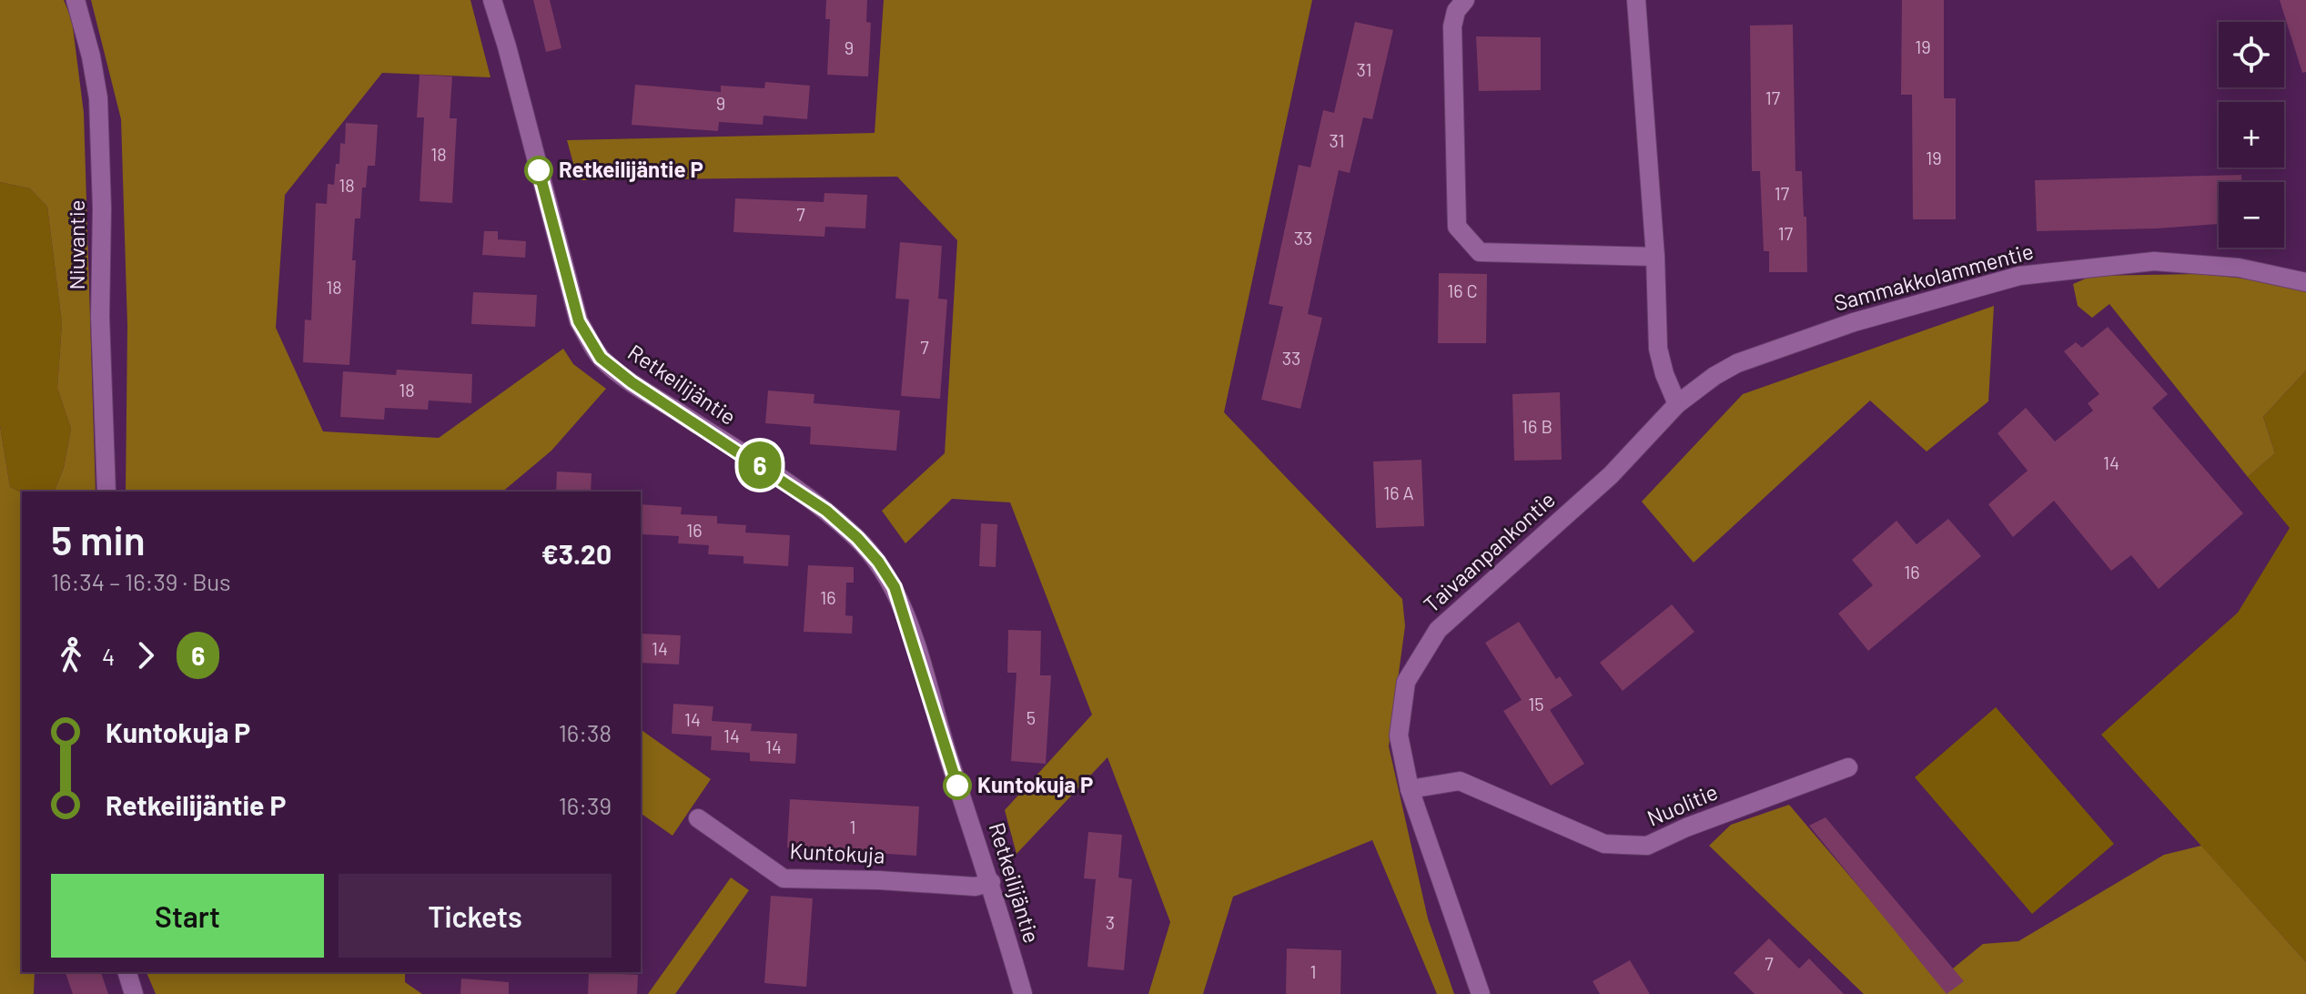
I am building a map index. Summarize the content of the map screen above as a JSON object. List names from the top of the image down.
{
  "streets": {
    "street": [
      "Niuvantie",
      "Sammakkolammentie",
      "Retkeilijäntie",
      "Taivaanpankontie",
      "Nuolitie",
      "Kuntokuja"
    ]
  },
  "crossings": [
    ["Sammakkolammentie", "Taivaanpankontie"],
    ["Retkeilijäntie", "Kuntokuja"],
    ["Taivaanpankontie", "Nuolitie"]
  ],
  "places": ["Retkeilijäntie P", "Kuntokuja P"],
  "lines": ["bus line 6"],
  "house_numbers": [
    "19",
    "9",
    "31",
    "17",
    "9",
    "31",
    "18",
    "19",
    "18",
    "17",
    "7",
    "17",
    "33",
    "18",
    "16 C",
    "7",
    "33",
    "18",
    "16 B",
    "14",
    "16 A",
    "16",
    "16",
    "16",
    "14",
    "15",
    "5",
    "14",
    "14",
    "14",
    "1",
    "3",
    "7",
    "1"
  ],
  "page": {
    "on_map": "6",
    "map_buttons": ["+", "−"],
    "heading": ["5 min", "16:34 – 16:39 · Bus", "€3.20"],
    "legs": ["4", "6"],
    "list": [
      {
        "name": "Kuntokuja P",
        "value": "16:38"
      },
      {
        "name": "Retkeilijäntie P",
        "value": "16:39"
      }
    ],
    "buttons": ["Start", "Tickets"]
  }
}
